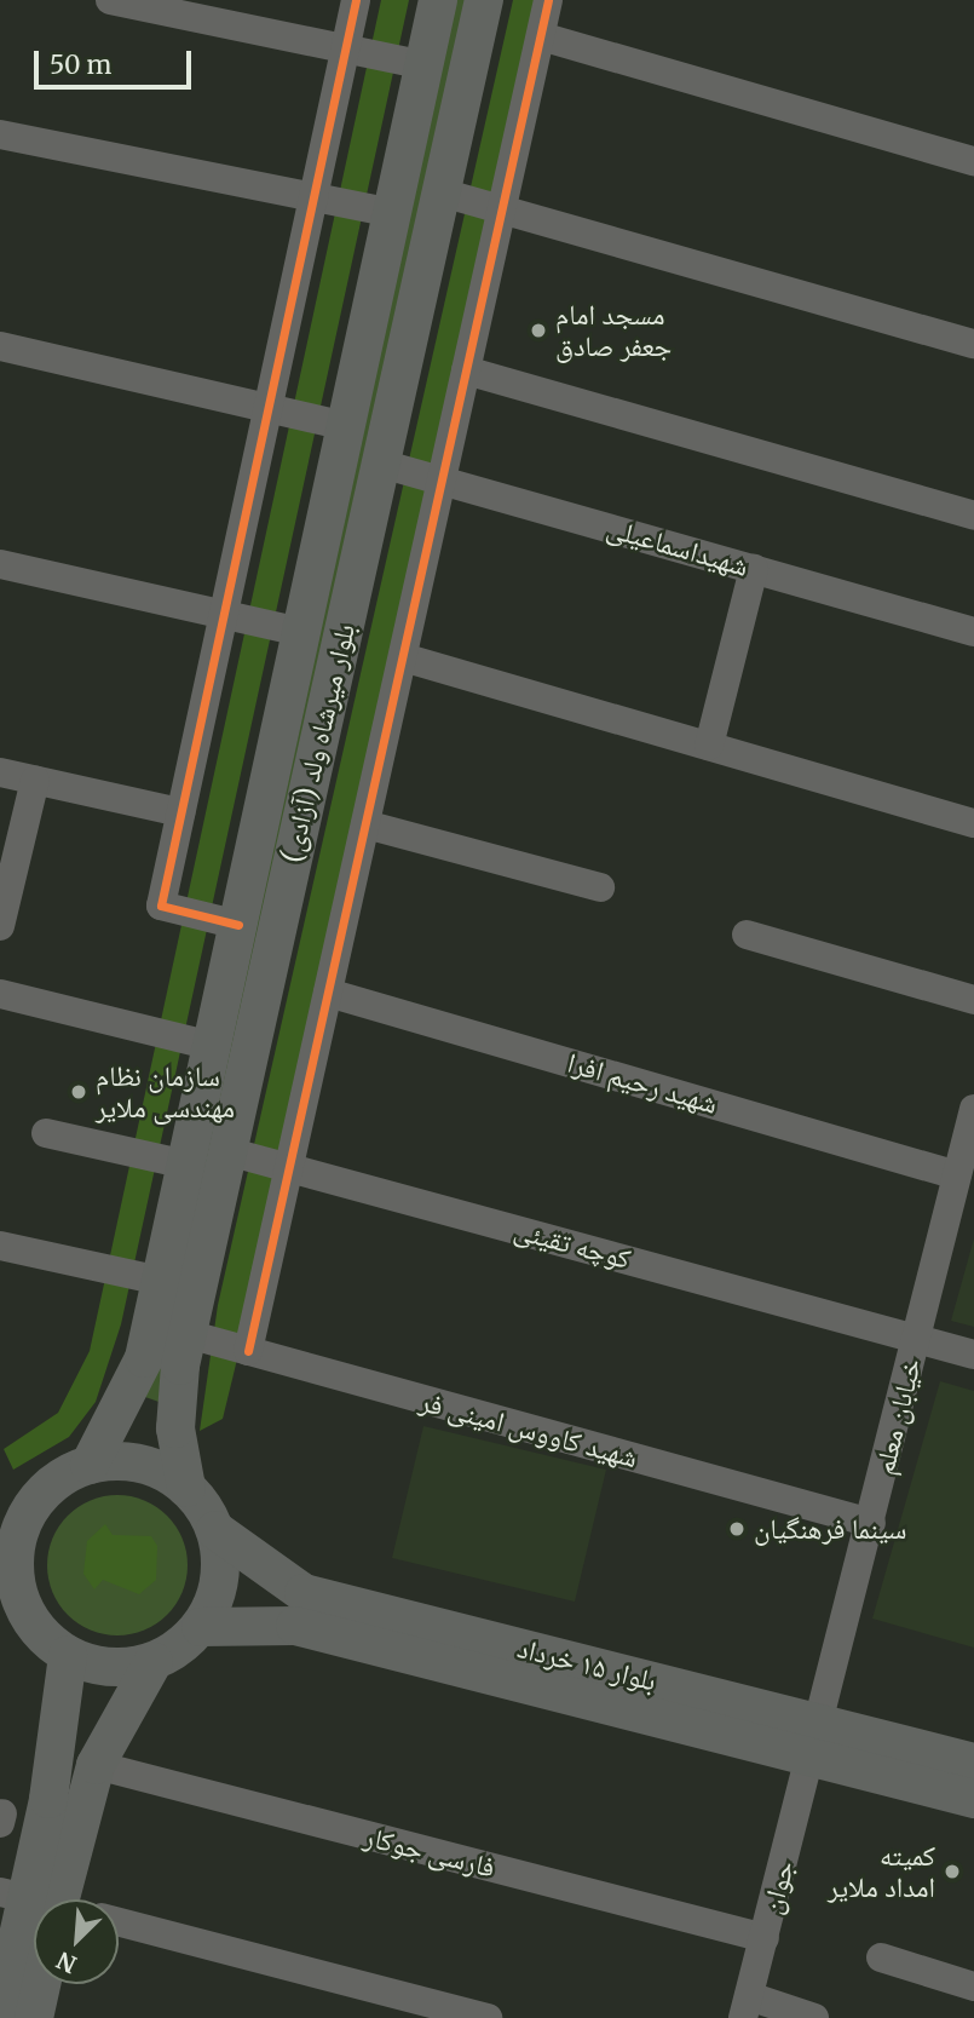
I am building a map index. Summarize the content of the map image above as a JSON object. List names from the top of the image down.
{
  "streets": {
    "main road": ["بلوار میرشاه ولد (آزادی)", "بلوار ۱۵ خرداد"],
    "street": [
      "شهیداسماعیلی",
      "شهید رحیم افرا",
      "کوچه تقیئی",
      "خیابان معلم",
      "شهید کاووس امینی فر",
      "فارسی جوکار",
      "جوان"
    ]
  },
  "crossings": [
    ["شهیداسماعیلی", "بلوار میرشاه ولد (آزادی)"],
    ["بلوار میرشاه ولد (آزادی)", "کوچه تقیئی"],
    ["بلوار میرشاه ولد (آزادی)", "شهید کاووس امینی فر"],
    ["بلوار میرشاه ولد (آزادی)", "بلوار ۱۵ خرداد"],
    ["شهید رحیم افرا", "خیابان معلم"],
    ["کوچه تقیئی", "خیابان معلم"],
    ["خیابان معلم", "شهید کاووس امینی فر"],
    ["خیابان معلم", "بلوار ۱۵ خرداد"],
    ["خیابان معلم", "جوان"],
    ["بلوار ۱۵ خرداد", "جوان"],
    ["فارسی جوکار", "جوان"]
  ],
  "places": [
    "مسجد امام جعفر صادق",
    "سازمان نظام مهندسی ملایر",
    "سینما فرهنگیان",
    "کمیته امداد ملایر"
  ],
  "scale_bar": "50 m",
  "north": "bottom left"
}
